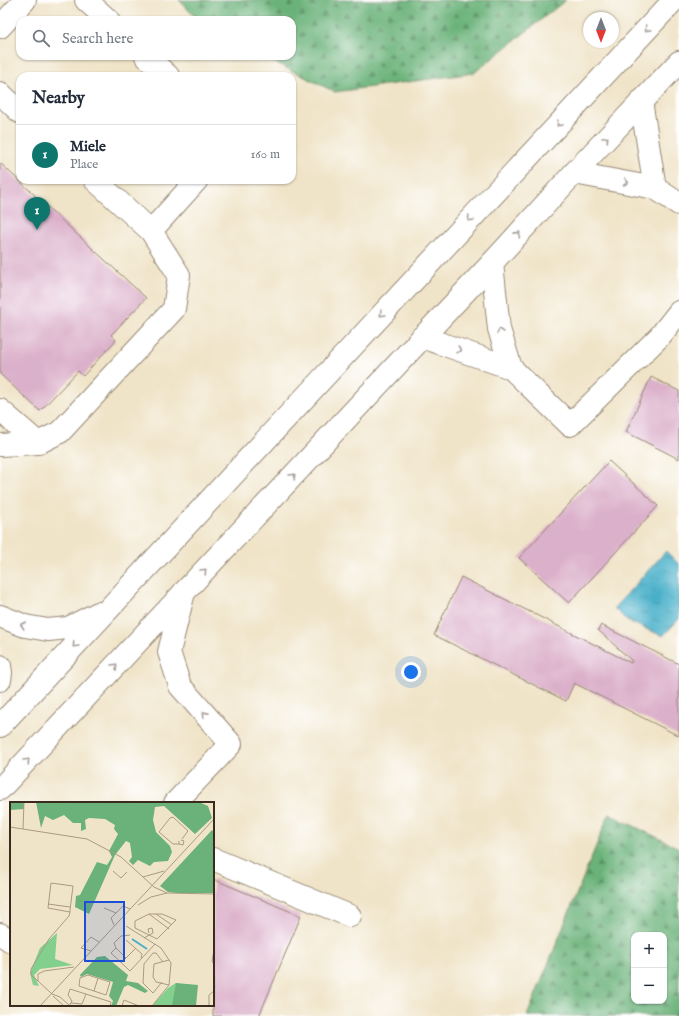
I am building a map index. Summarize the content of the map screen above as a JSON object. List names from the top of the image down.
{
  "north": "bottom",
  "page": {
    "search": "Search here",
    "heading": "Nearby",
    "list": [
      {
        "mark": "1",
        "name": "Miele",
        "note": "Place",
        "value": "160 m"
      }
    ],
    "pins": "1",
    "map_buttons": ["+", "−"]
  }
}
